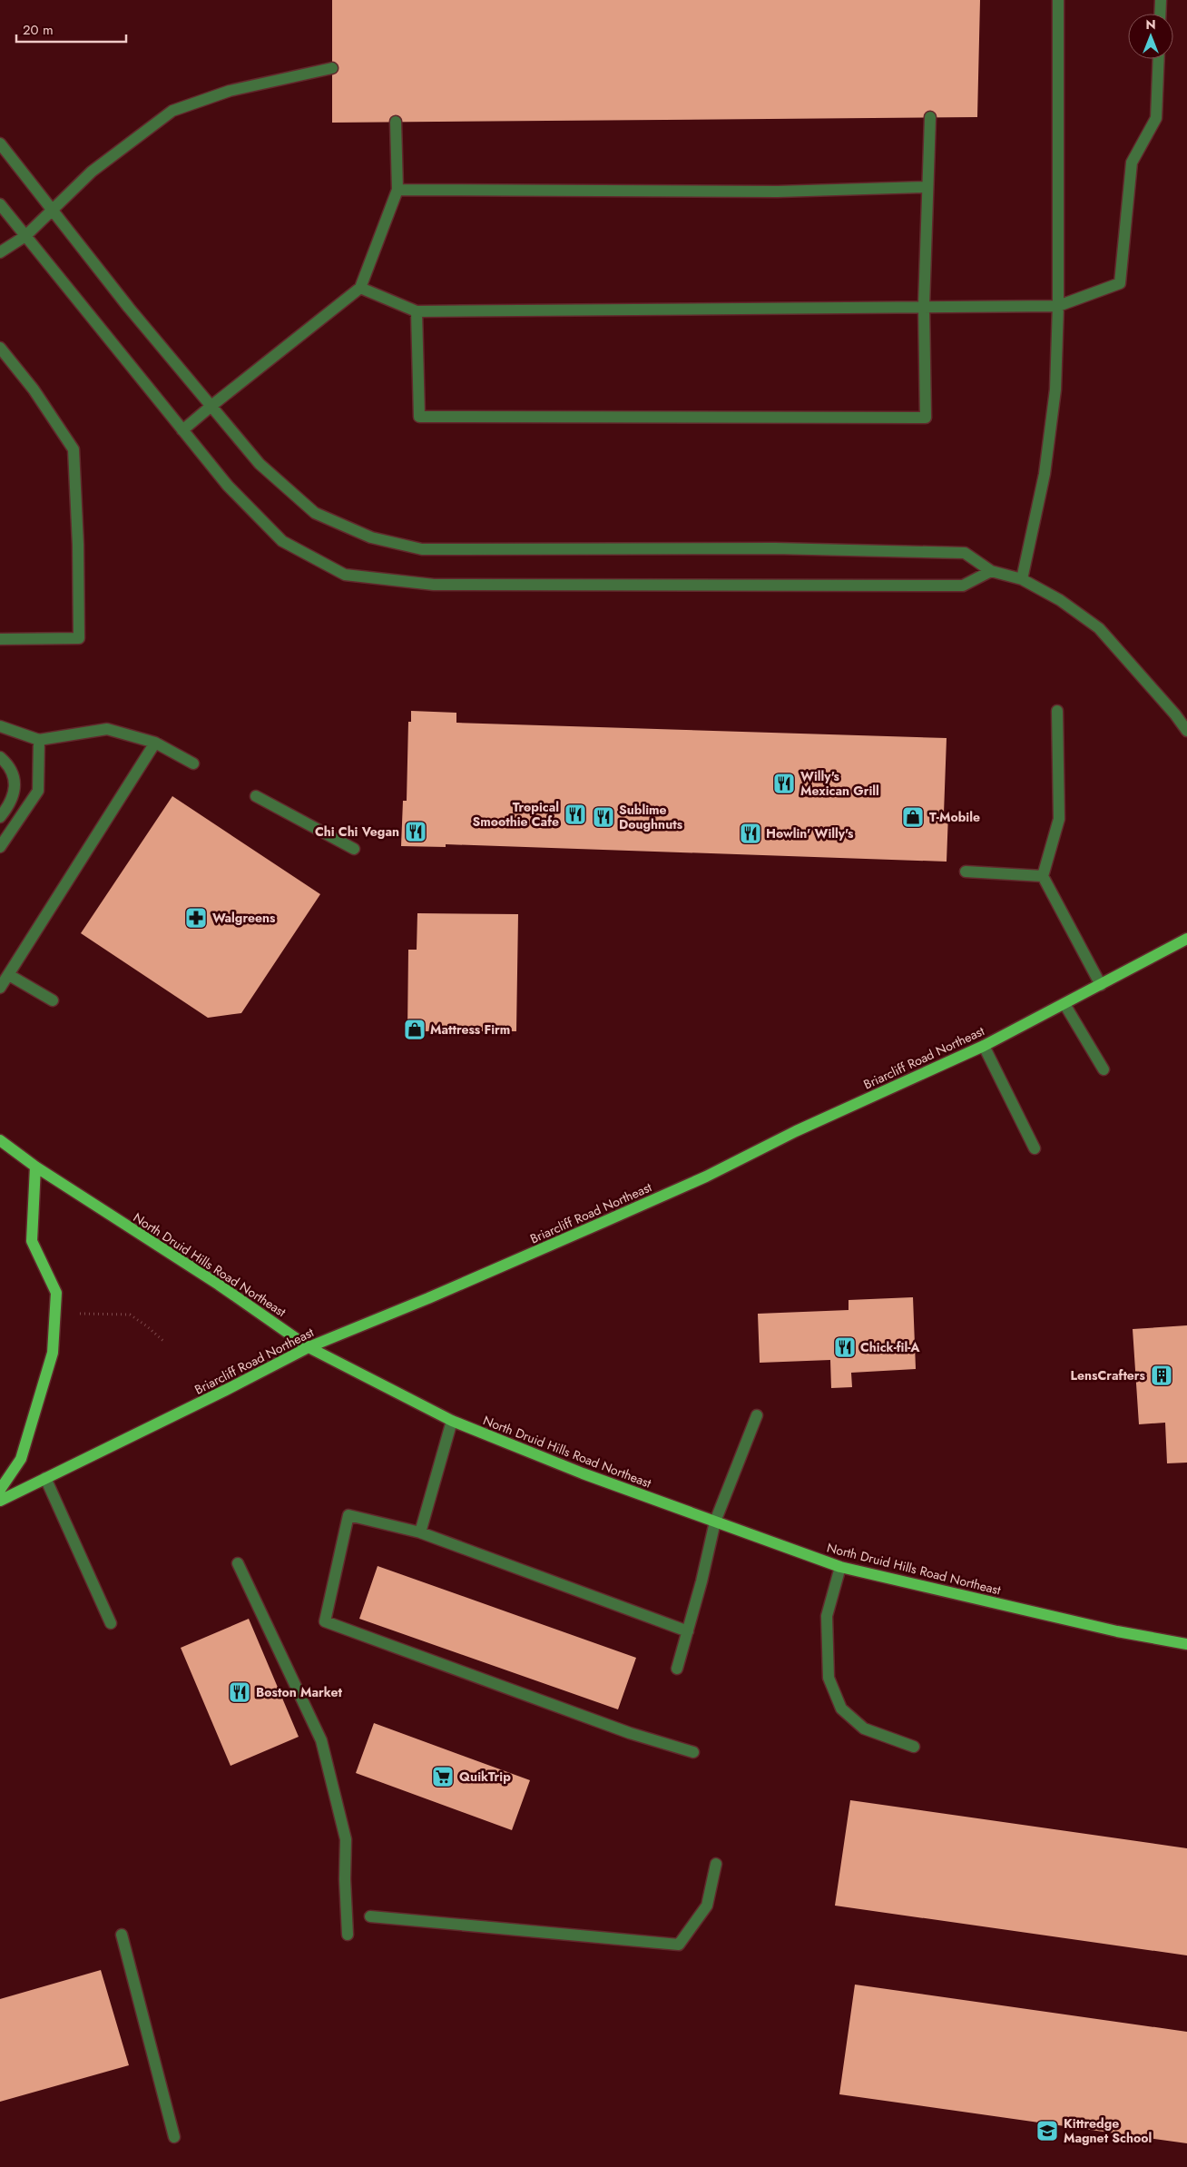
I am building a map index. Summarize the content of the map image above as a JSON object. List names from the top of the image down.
{
  "streets": {
    "main road": ["Briarcliff Road Northeast", "North Druid Hills Road Northeast"]
  },
  "crossings": [
    ["Briarcliff Road Northeast", "North Druid Hills Road Northeast"]
  ],
  "places": {
    "restaurant": [
      "Willy's Mexican Grill",
      "Tropical Smoothie Cafe",
      "Sublime Doughnuts",
      "Chi Chi Vegan",
      "Howlin' Willy's",
      "Chick-fil-A",
      "Boston Market"
    ],
    "shop": ["T-Mobile", "Mattress Firm"],
    "pharmacy": ["Walgreens"],
    "building": ["LensCrafters"],
    "supermarket": ["QuikTrip"],
    "school or university": ["Kittredge Magnet School"]
  },
  "scale_bar": "20 m",
  "north": "top"
}
